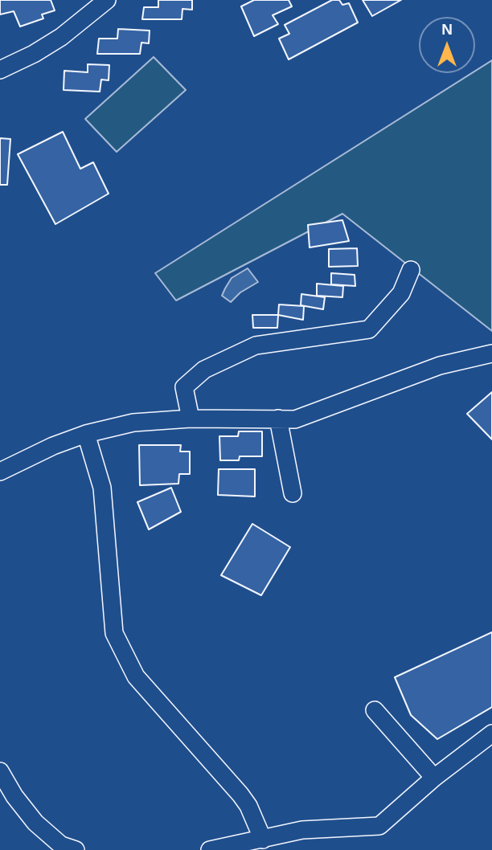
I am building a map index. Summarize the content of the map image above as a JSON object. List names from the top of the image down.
{
  "north": "top"
}
